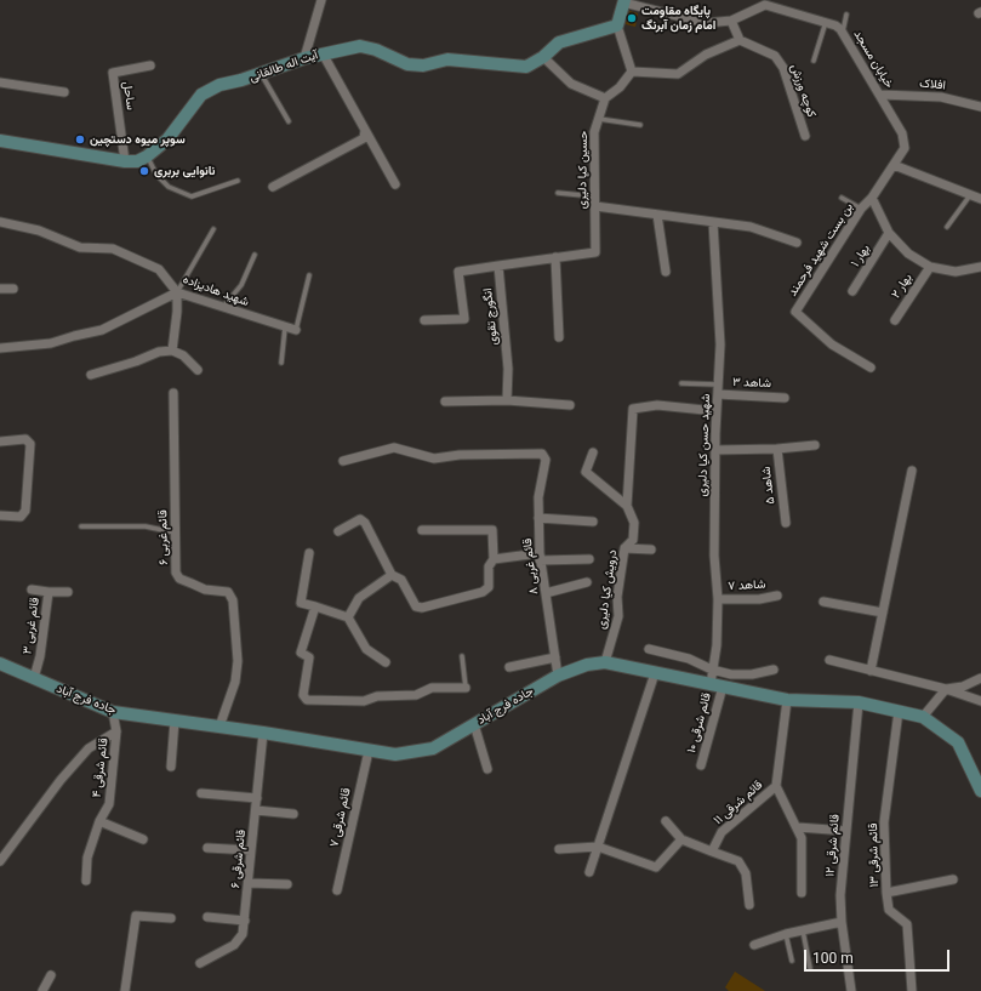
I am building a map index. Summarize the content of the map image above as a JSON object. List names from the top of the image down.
{
  "streets": {
    "street": [
      "خیابان مسجد",
      "آیت اله طالقانی",
      "افلاک",
      "کوچه ورزش",
      "ساحل",
      "حسین کیا دلیری",
      "بن بست شهید فرحمند",
      "بهار ۱",
      "بهار ۲",
      "شهید هادیزاده",
      "انگورج تقوی",
      "شاهد ۳",
      "شهید حسن کیا دلیری",
      "شاهد ۵",
      "قائم غربی ۶",
      "قائم غربی ۸",
      "شاهد ۷",
      "درویش کیا دلیری",
      "قائم غربی ۳",
      "جاده فرج آباد",
      "قائم شرقی ۱۰",
      "قائم شرقی ۴",
      "قائم شرقی ۱۱",
      "قائم شرقی ۷",
      "قائم شرقی ۱۲",
      "قائم شرقی ۱۳",
      "قائم شرقی ۶"
    ]
  },
  "crossings": [
    ["خیابان مسجد", "افلاک"],
    ["خیابان مسجد", "بن بست شهید فرحمند"],
    ["آیت اله طالقانی", "ساحل"],
    ["شاهد ۳", "شهید حسن کیا دلیری"],
    ["شهید حسن کیا دلیری", "شاهد ۵"],
    ["شهید حسن کیا دلیری", "شاهد ۷"],
    ["شهید حسن کیا دلیری", "درویش کیا دلیری"],
    ["شهید حسن کیا دلیری", "قائم شرقی ۱۰"],
    ["قائم غربی ۶", "جاده فرج آباد"],
    ["قائم غربی ۸", "جاده فرج آباد"],
    ["درویش کیا دلیری", "جاده فرج آباد"],
    ["قائم غربی ۳", "جاده فرج آباد"],
    ["جاده فرج آباد", "قائم شرقی ۱۰"],
    ["جاده فرج آباد", "قائم شرقی ۴"],
    ["جاده فرج آباد", "قائم شرقی ۱۱"],
    ["جاده فرج آباد", "قائم شرقی ۷"],
    ["جاده فرج آباد", "قائم شرقی ۱۲"],
    ["جاده فرج آباد", "قائم شرقی ۱۳"],
    ["جاده فرج آباد", "قائم شرقی ۶"]
  ],
  "places": ["پایگاه مقاومت امام زمان آبرنگ", "سوپر میوه دستچین", "نانوایی بربری"],
  "scale_bar": "100 m"
}
